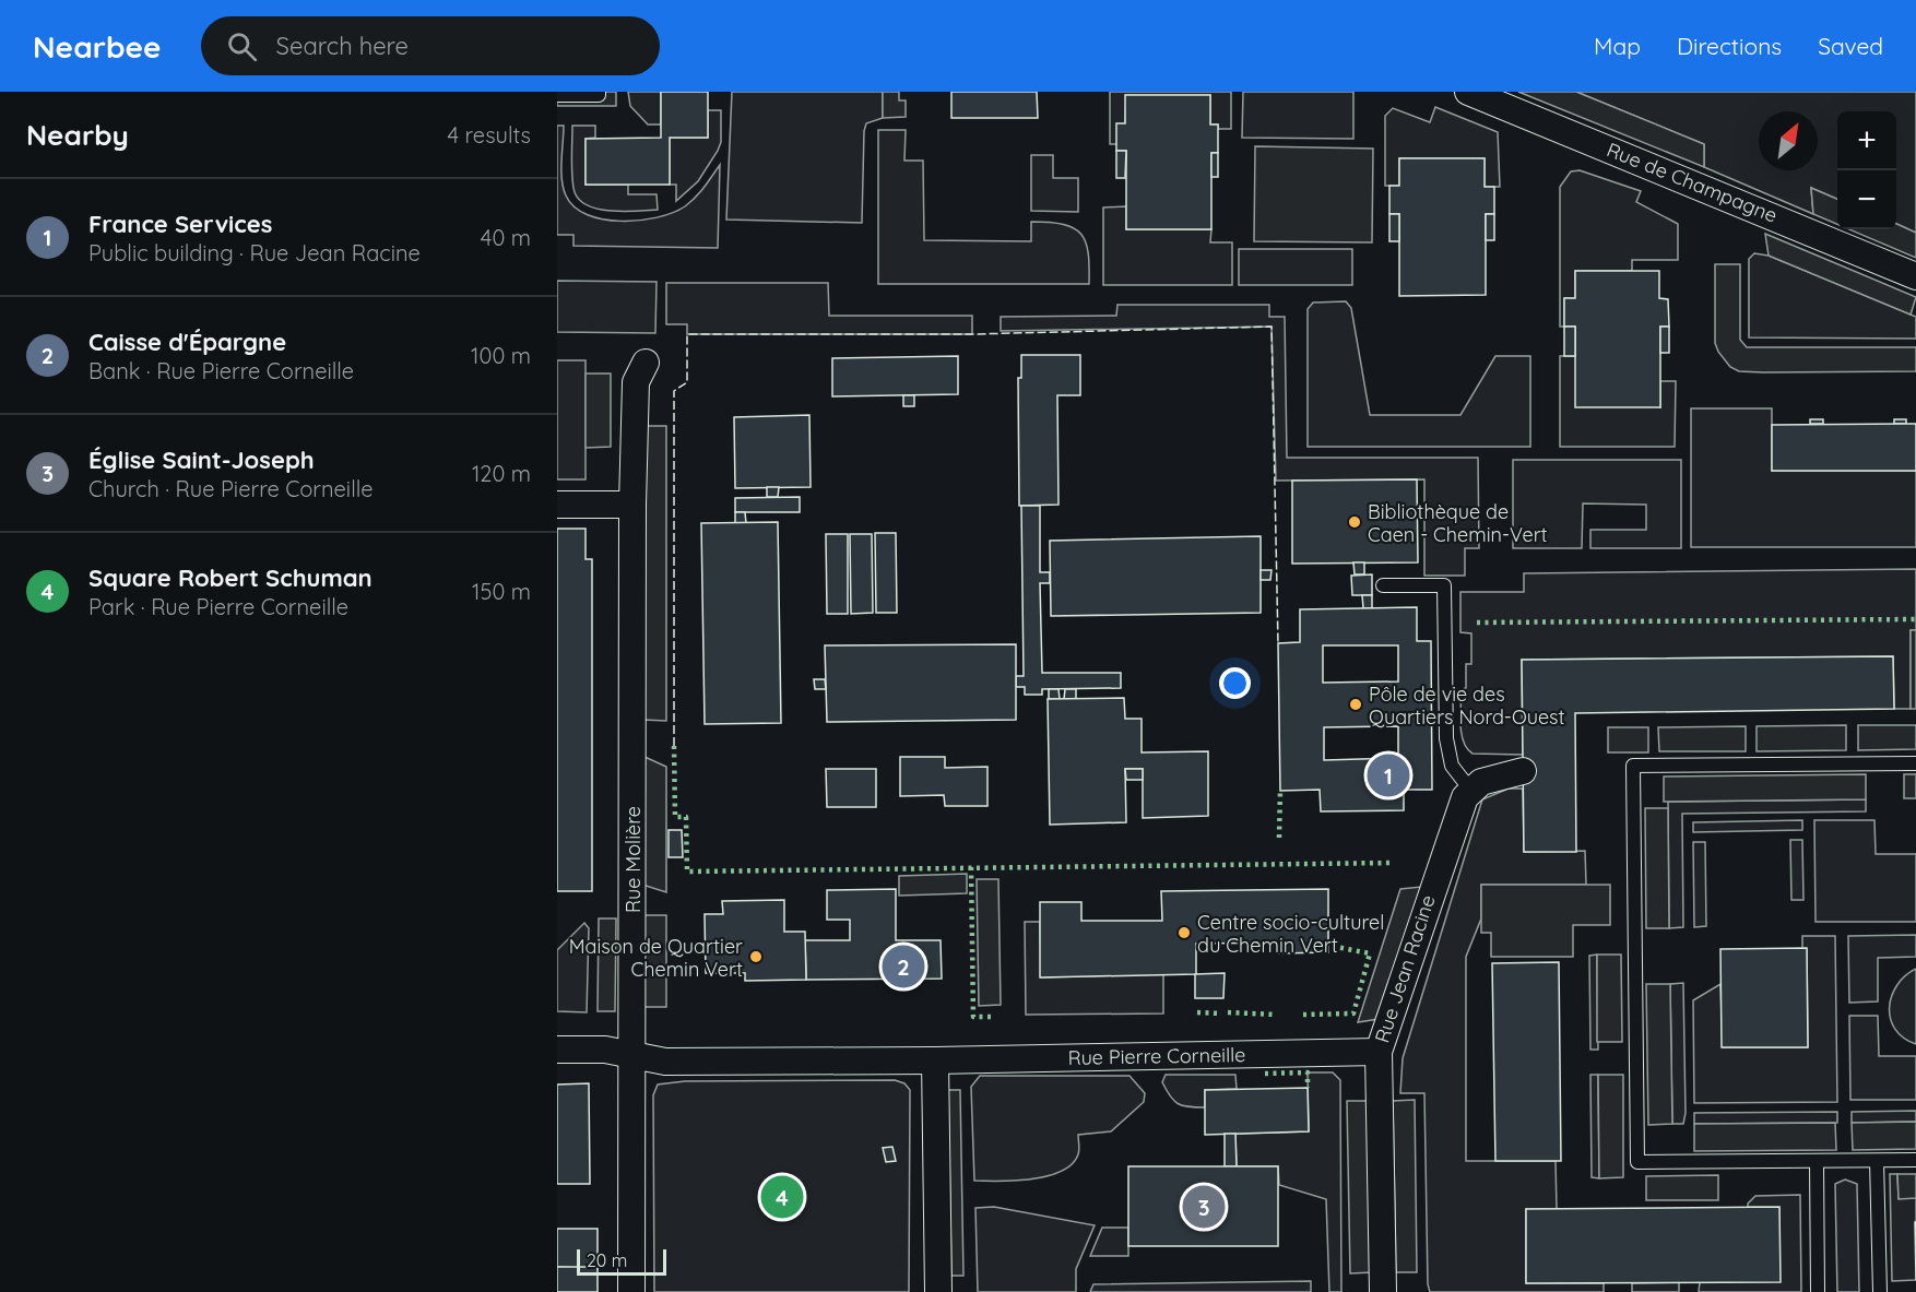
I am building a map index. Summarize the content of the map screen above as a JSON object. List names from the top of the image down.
{
  "streets": {
    "street": [
      "Rue de Champagne",
      "Rue Molière",
      "Rue Jean Racine",
      "Rue Pierre Corneille"
    ]
  },
  "crossings": [
    ["Rue Molière", "Rue Pierre Corneille"],
    ["Rue Jean Racine", "Rue Pierre Corneille"]
  ],
  "places": [
    "Bibliothèque de Caen - Chemin-Vert",
    "Pôle de vie des Quartiers Nord-Ouest",
    "Centre socio-culturel du Chemin Vert",
    "Maison de Quartier Chemin Vert"
  ],
  "scale_bar": "20 m",
  "north": "top right",
  "page": {
    "header": "Nearbee",
    "search": "Search here",
    "nav": ["Map", "Directions", "Saved"],
    "heading": ["Nearby", "4 results"],
    "map_buttons": ["+", "−"],
    "list": [
      {
        "mark": "1",
        "name": "France Services",
        "note": "Public building · Rue Jean Racine",
        "value": "40 m"
      },
      {
        "mark": "2",
        "name": "Caisse d'Épargne",
        "note": "Bank · Rue Pierre Corneille",
        "value": "100 m"
      },
      {
        "mark": "3",
        "name": "Église Saint-Joseph",
        "note": "Church · Rue Pierre Corneille",
        "value": "120 m"
      },
      {
        "mark": "4",
        "name": "Square Robert Schuman",
        "note": "Park · Rue Pierre Corneille",
        "value": "150 m"
      }
    ],
    "pins": [
      "1",
      "2",
      "4",
      "3"
    ],
    "scale": "20 m"
  }
}
